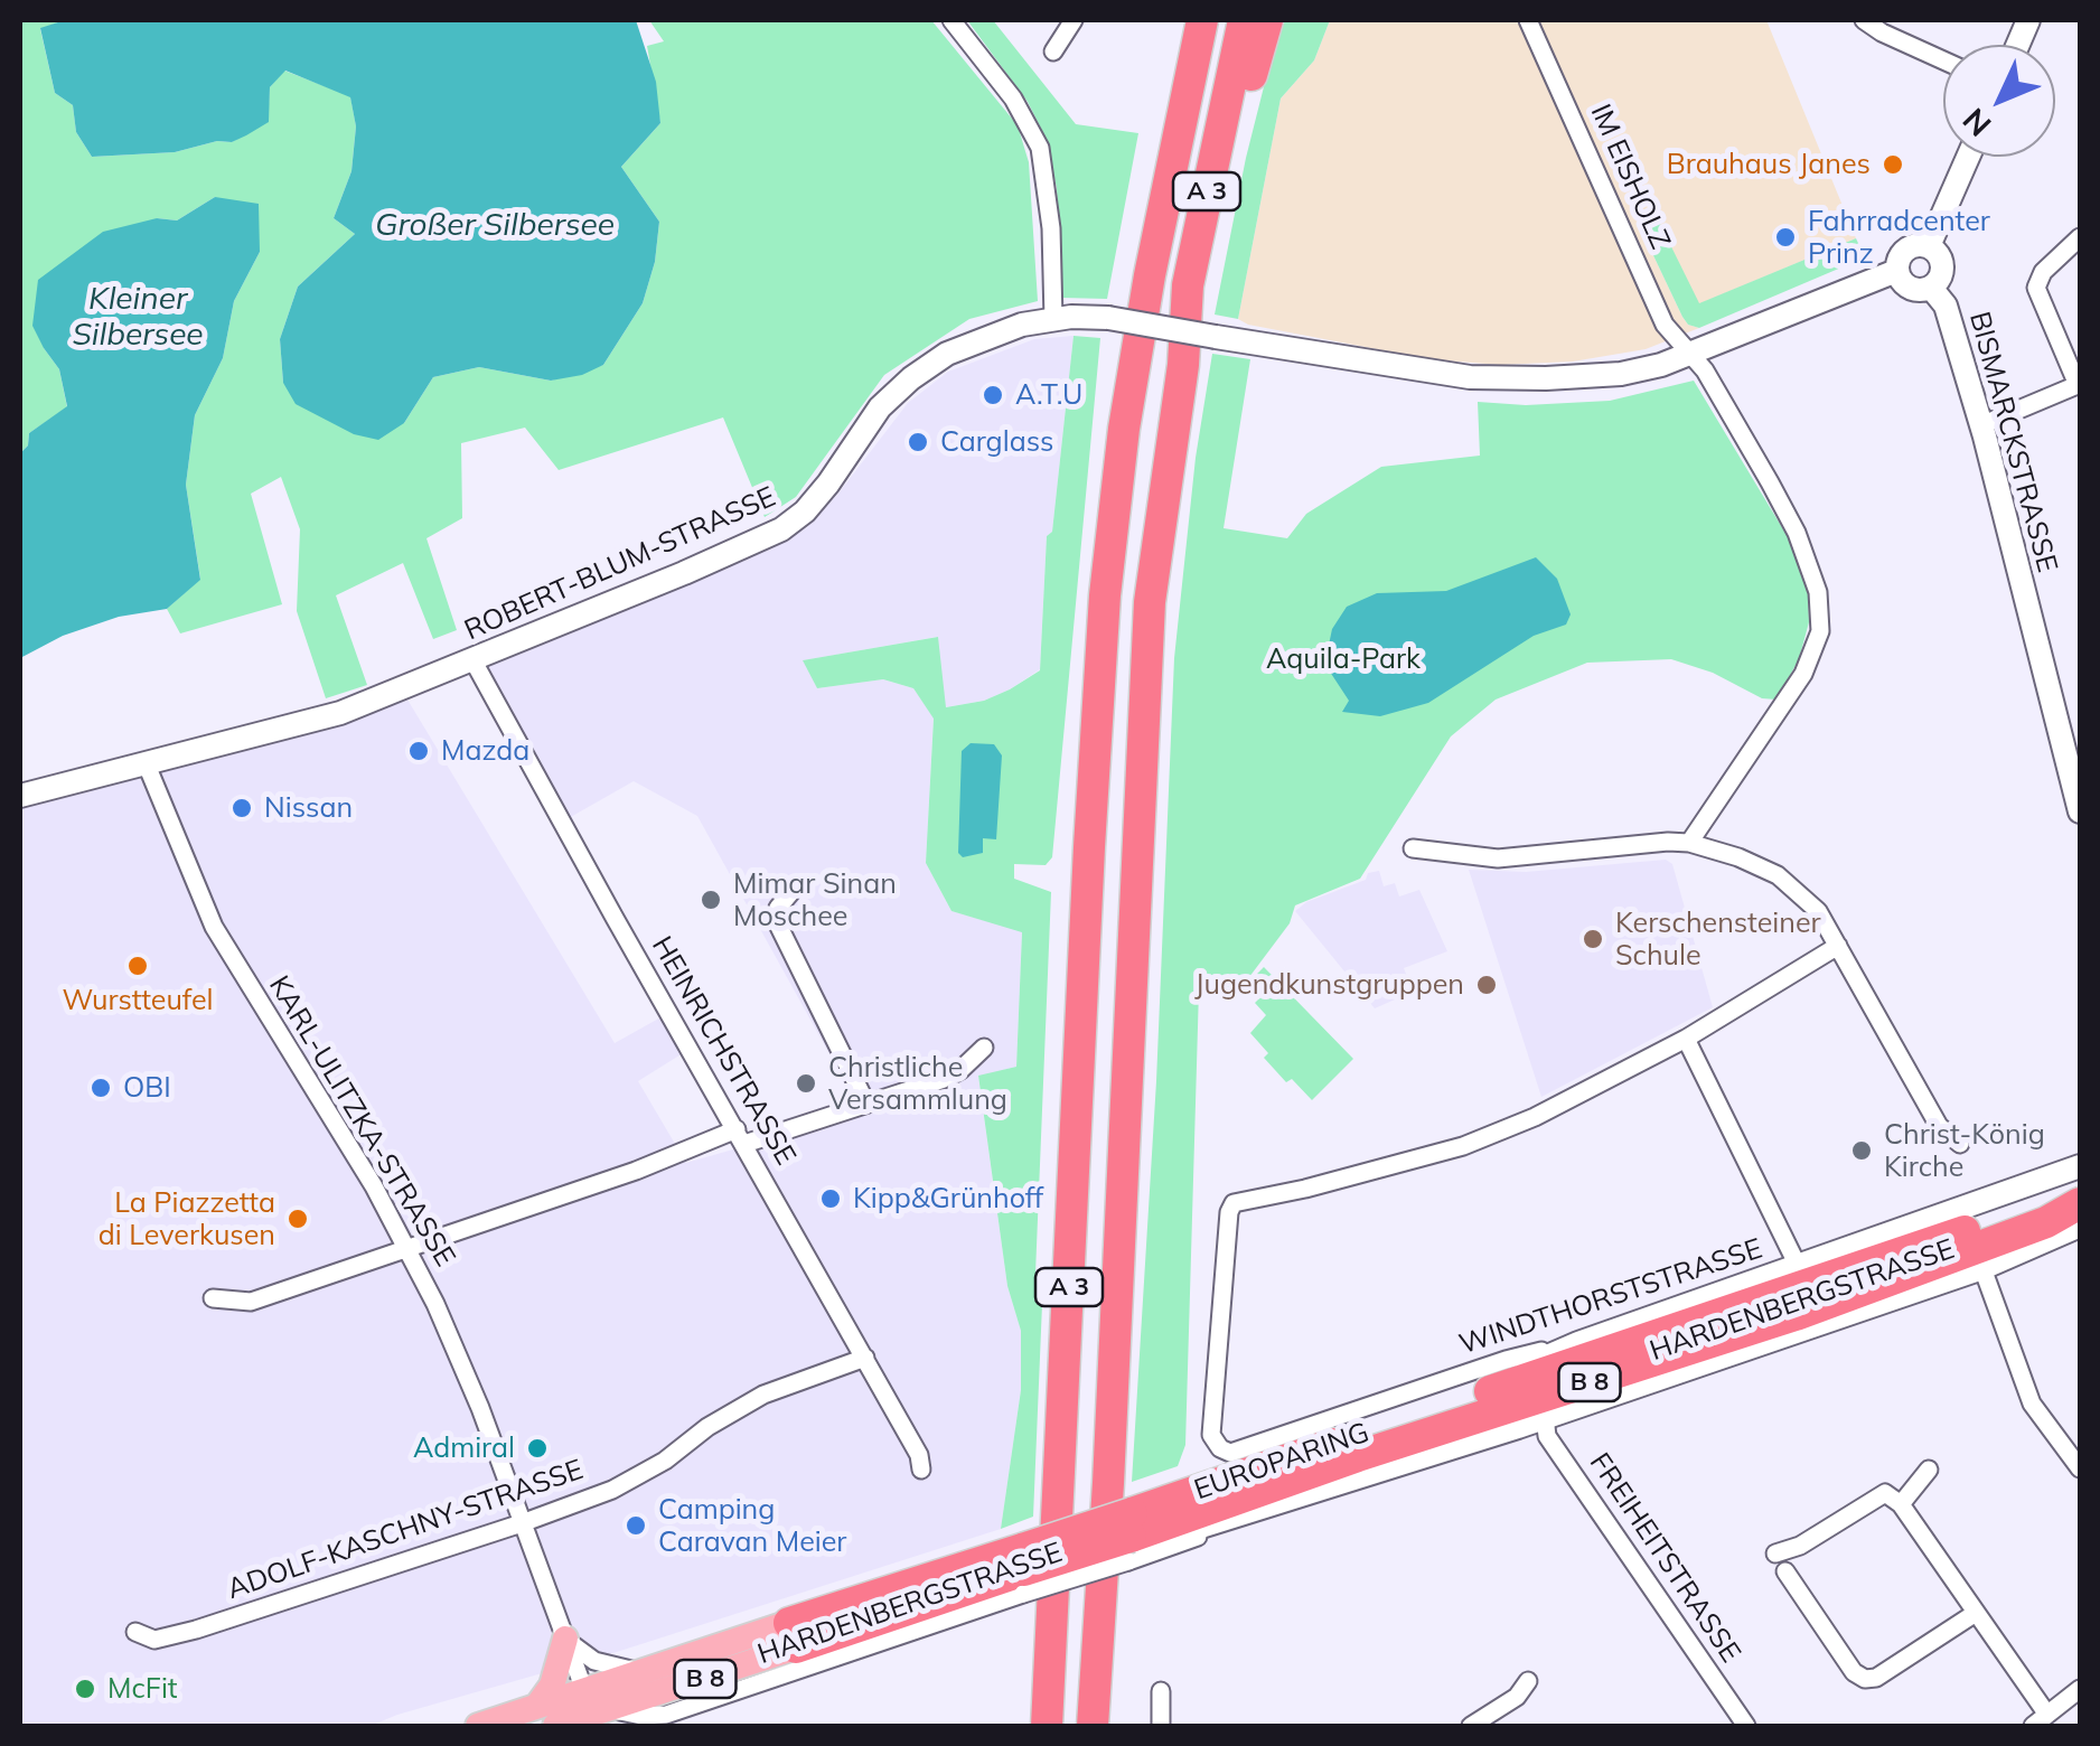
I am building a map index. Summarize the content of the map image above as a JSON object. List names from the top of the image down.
{
  "streets": {
    "highway": ["A 3", "B 8", "EUROPARING"],
    "main road": [
      "BISMARCKSTRASSE",
      "ROBERT-BLUM-STRASSE",
      "WINDTHORSTSTRASSE",
      "HARDENBERGSTRASSE"
    ],
    "street": [
      "IM EISHOLZ",
      "HEINRICHSTRASSE",
      "KARL-ULITZKA-STRASSE",
      "ADOLF-KASCHNY-STRASSE",
      "FREIHEITSTRASSE"
    ]
  },
  "crossings": [
    ["IM EISHOLZ", "ROBERT-BLUM-STRASSE"],
    ["BISMARCKSTRASSE", "ROBERT-BLUM-STRASSE"],
    ["ROBERT-BLUM-STRASSE", "HEINRICHSTRASSE"],
    ["ROBERT-BLUM-STRASSE", "KARL-ULITZKA-STRASSE"],
    ["HEINRICHSTRASSE", "ADOLF-KASCHNY-STRASSE"],
    ["KARL-ULITZKA-STRASSE", "EUROPARING"],
    ["KARL-ULITZKA-STRASSE", "ADOLF-KASCHNY-STRASSE"],
    ["HARDENBERGSTRASSE", "EUROPARING"],
    ["HARDENBERGSTRASSE", "FREIHEITSTRASSE"]
  ],
  "water": ["Großer Silbersee", "Kleiner Silbersee"],
  "parks": ["Aquila-Park"],
  "places": [
    "Brauhaus Janes",
    "Fahrradcenter Prinz",
    "A.T.U",
    "Carglass",
    "Mazda",
    "Nissan",
    "Mimar Sinan Moschee",
    "Kerschensteiner Schule",
    "Wurstteufel",
    "Jugendkunstgruppen",
    "Christliche Versammlung",
    "OBI",
    "Christ-König Kirche",
    "Kipp&Grünhoff",
    "La Piazzetta di Leverkusen",
    "Admiral",
    "Camping Caravan Meier",
    "McFit"
  ],
  "north": "bottom left"
}
